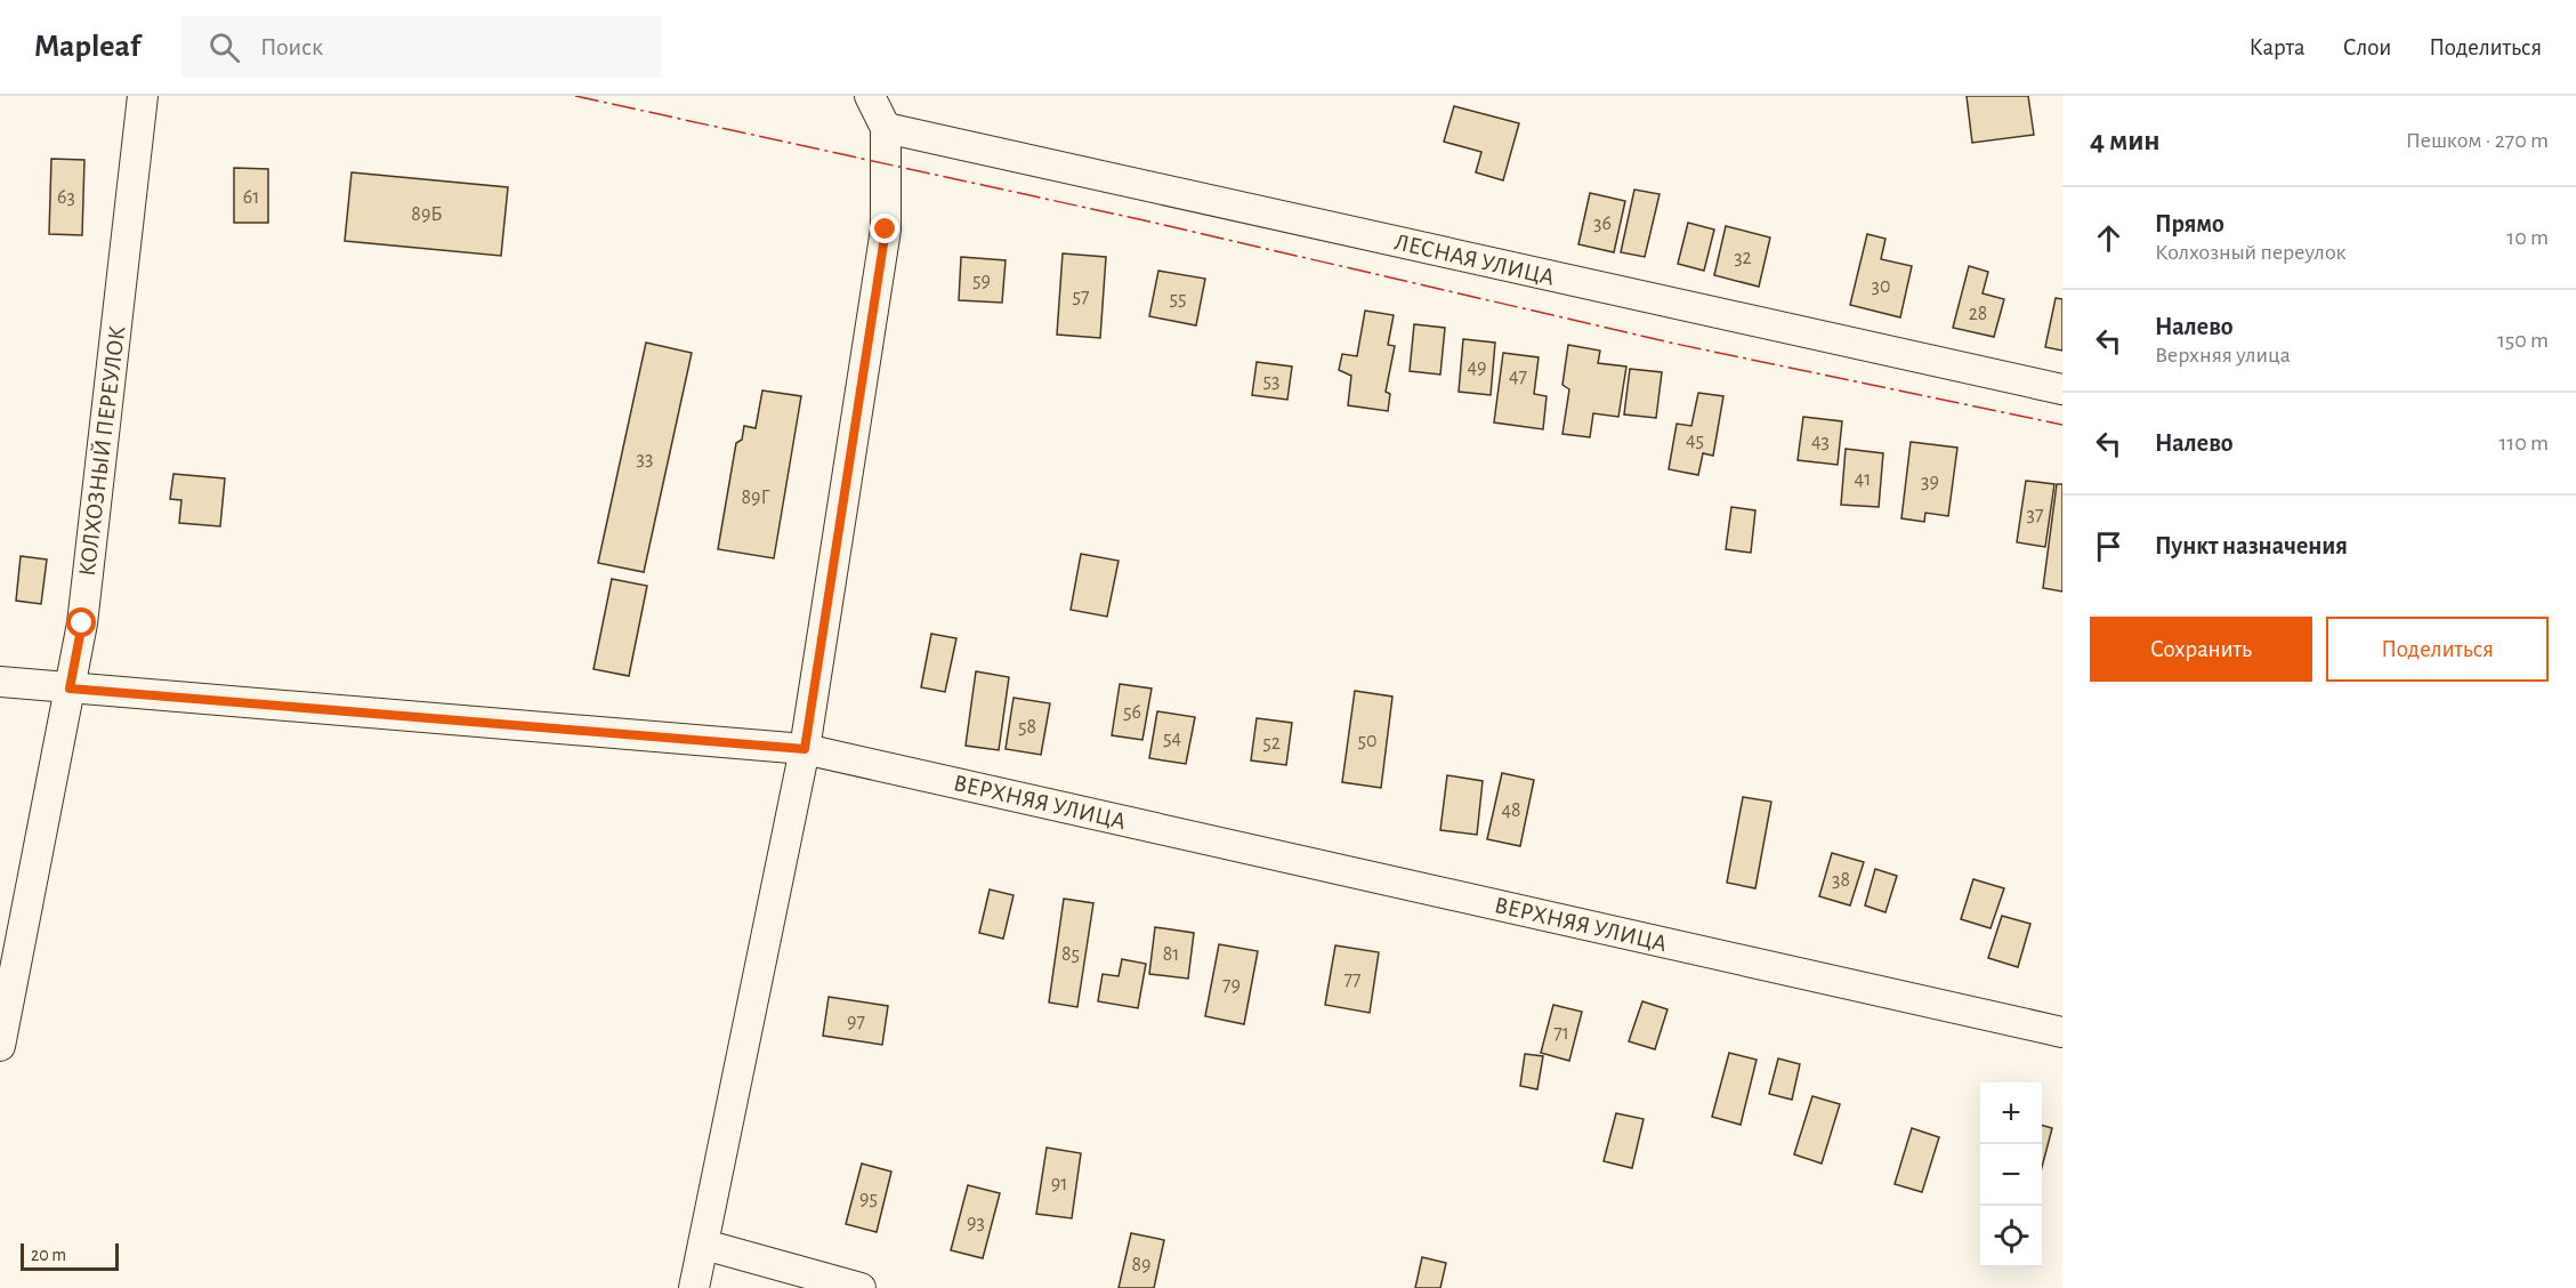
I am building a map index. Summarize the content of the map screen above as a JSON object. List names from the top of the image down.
{
  "streets": {
    "street": ["ЛЕСНАЯ УЛИЦА", "КОЛХОЗНЫЙ ПЕРЕУЛОК", "ВЕРХНЯЯ УЛИЦА"]
  },
  "crossings": [
    ["КОЛХОЗНЫЙ ПЕРЕУЛОК", "ВЕРХНЯЯ УЛИЦА"]
  ],
  "house_numbers": [
    "63",
    "61",
    "89Б",
    "36",
    "32",
    "59",
    "30",
    "57",
    "55",
    "28",
    "49",
    "47",
    "53",
    "45",
    "43",
    "33",
    "41",
    "39",
    "89Г",
    "37",
    "56",
    "58",
    "54",
    "50",
    "52",
    "48",
    "38",
    "85",
    "81",
    "77",
    "79",
    "97",
    "71",
    "91",
    "95",
    "93",
    "89"
  ],
  "scale_bar": "20 m",
  "page": {
    "header": "Mapleaf",
    "search": "Поиск",
    "nav": ["Карта", "Слои", "Поделиться"],
    "heading": ["4 мин", "Пешком · 270 m"],
    "list": [
      ["Прямо", "Колхозный переулок", "10 m"],
      ["Налево", "Верхняя улица", "150 m"],
      ["Налево", "110 m"],
      "Пункт назначения"
    ],
    "buttons": ["Сохранить", "Поделиться"],
    "map_buttons": ["+", "−"],
    "scale": "20 m"
  }
}
